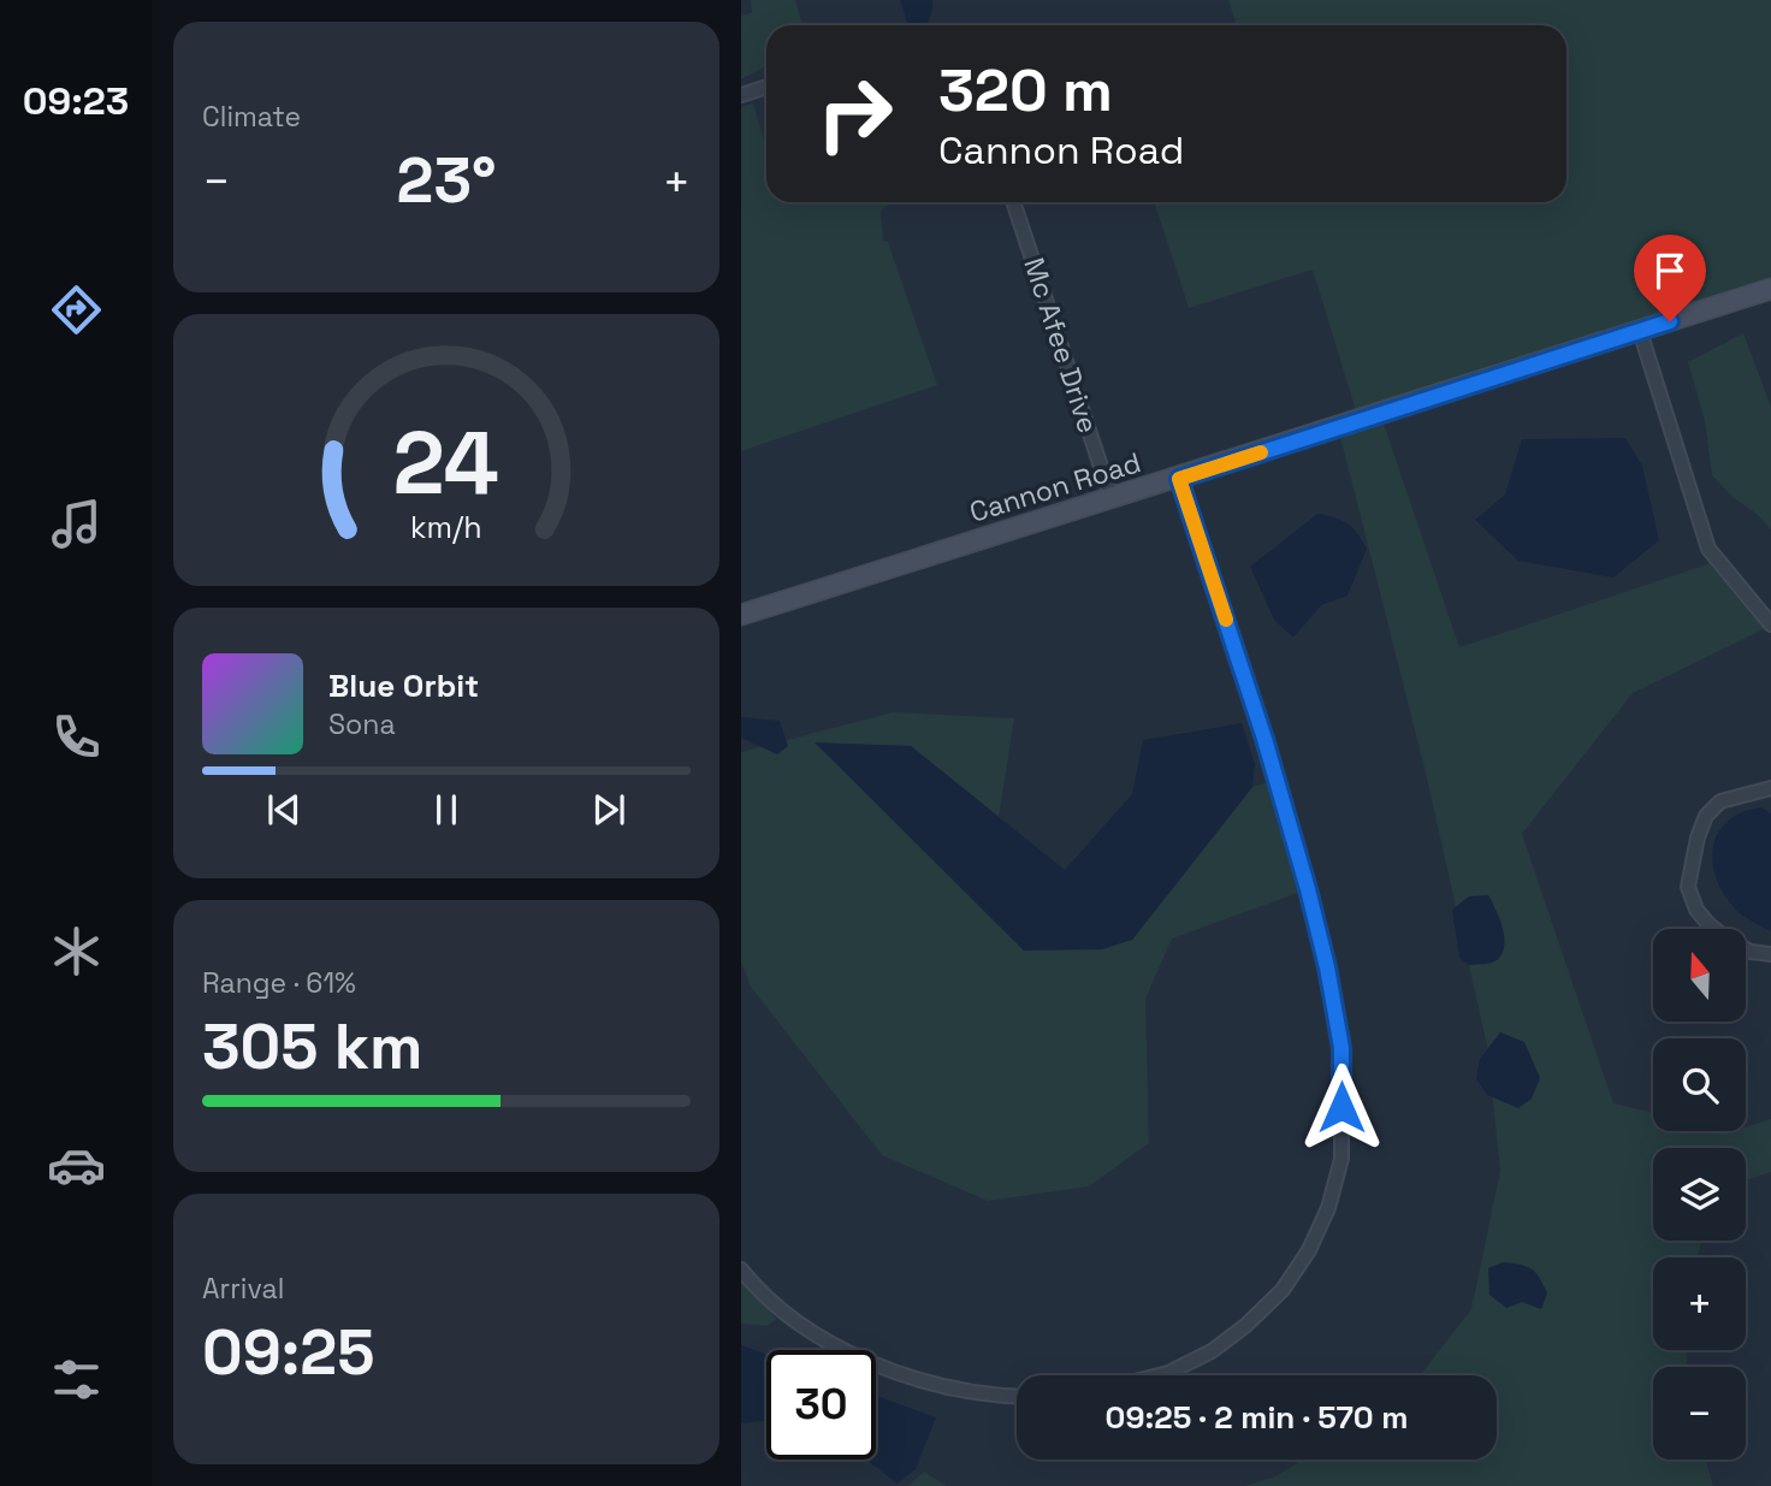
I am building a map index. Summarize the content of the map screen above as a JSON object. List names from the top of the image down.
{
  "streets": {
    "main road": ["Cannon Road"],
    "street": ["Mc Afee Drive"]
  },
  "crossings": [
    ["Mc Afee Drive", "Cannon Road"]
  ],
  "north": "top",
  "page": {
    "tabs": "09:23",
    "tile": [
      "Climate",
      ["Range · 61%", "305 km"],
      ["Arrival", "09:25"]
    ],
    "turn": ["320 m", "Cannon Road"],
    "heat": ["−", "23°", "+"],
    "song": ["Blue Orbit", "Sona"],
    "map_buttons": ["+", "−"],
    "limit": "30",
    "trip": "09:25 · 2 min · 570 m",
    "gauge": ["24", "km/h"]
  }
}
